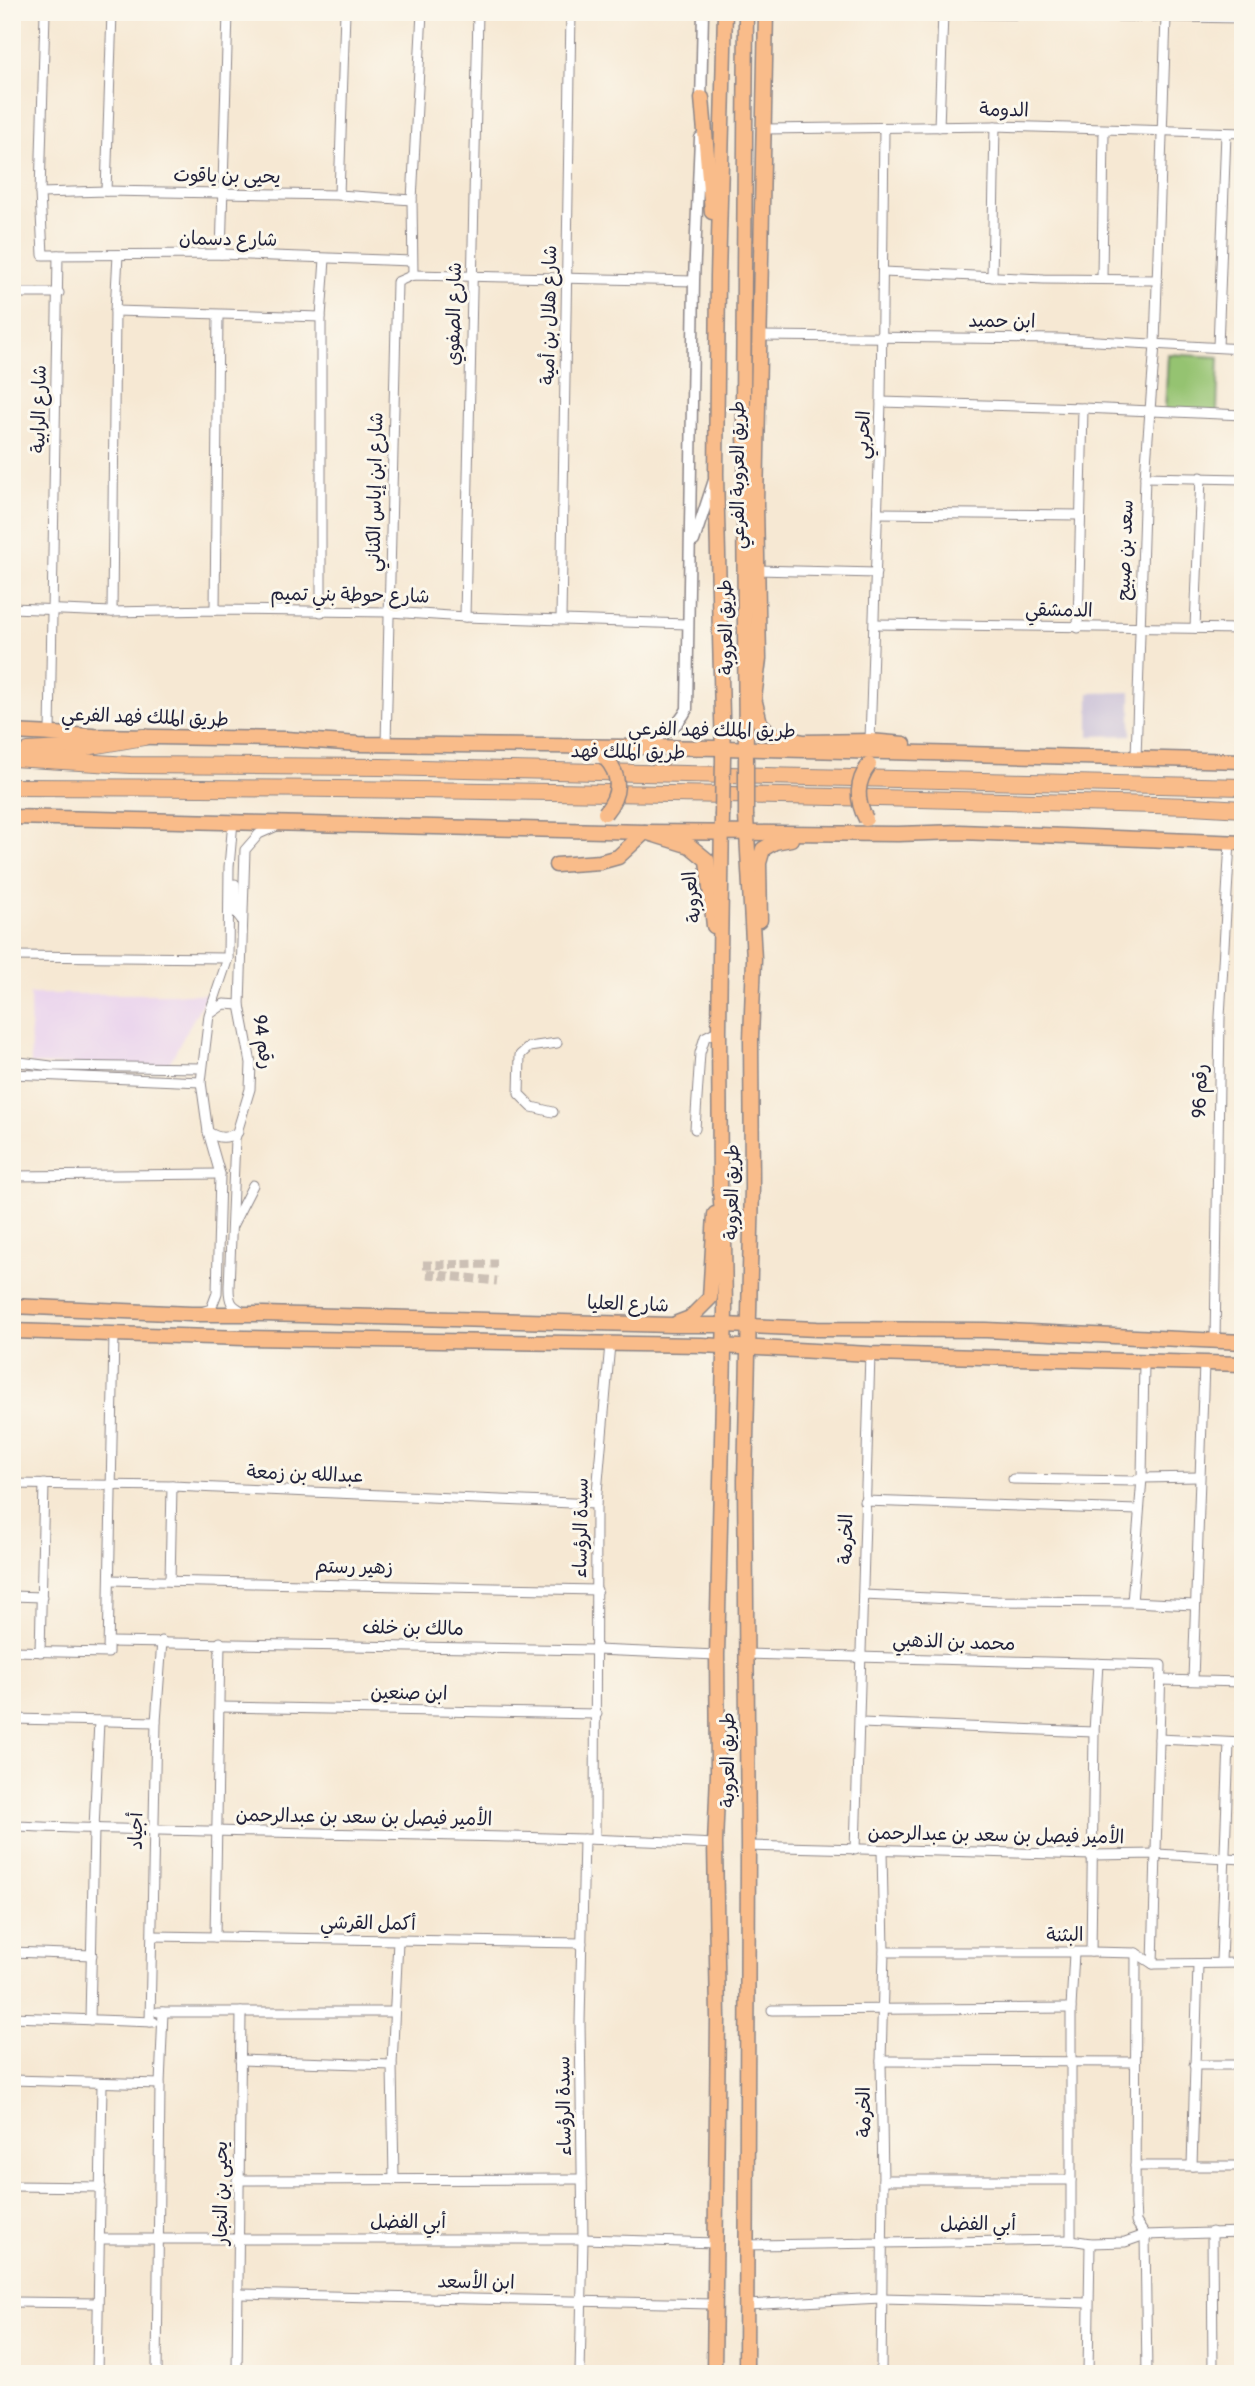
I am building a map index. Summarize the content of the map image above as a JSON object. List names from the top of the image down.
{
  "streets": {
    "highway": ["طريق الملك فهد"],
    "main road": [
      "طريق العروبة الفرعي",
      "طريق العروبة",
      "طريق الملك فهد الفرعي",
      "العروبة",
      "شارع العليا"
    ],
    "street": [
      "الدومة",
      "يحيى بن ياقوت",
      "شارع دسمان",
      "شارع الصفوي",
      "شارع هلال بن أمية",
      "ابن حميد",
      "شارع الرابية",
      "الحربي",
      "شارع ابن إياس الكناني",
      "سعد بن صبيح",
      "شارع حوطة بني تميم",
      "الدمشقي",
      "رقم 94",
      "رقم 96",
      "عبدالله بن زمعة",
      "سيدة الرؤساء",
      "الخرمة",
      "زهير رستم",
      "مالك بن خلف",
      "محمد بن الذهبي",
      "ابن صنعين",
      "الأمير فيصل بن سعد بن عبدالرحمن",
      "أجياد",
      "أكمل القرشي",
      "البثنة",
      "يحيى بن النجار",
      "أبي الفضل",
      "ابن الأسعد"
    ]
  },
  "crossings": [
    ["الدومة", "الحربي"],
    ["الدومة", "طريق العروبة الفرعي"],
    ["الدومة", "سعد بن صبيح"],
    ["يحيى بن ياقوت", "شارع دسمان"],
    ["شارع دسمان", "شارع الرابية"],
    ["شارع الصفوي", "شارع حوطة بني تميم"],
    ["شارع هلال بن أمية", "شارع حوطة بني تميم"],
    ["ابن حميد", "الحربي"],
    ["ابن حميد", "طريق العروبة الفرعي"],
    ["ابن حميد", "سعد بن صبيح"],
    ["شارع الرابية", "شارع حوطة بني تميم"],
    ["شارع الرابية", "طريق الملك فهد الفرعي"],
    ["الحربي", "طريق العروبة الفرعي"],
    ["الحربي", "الدمشقي"],
    ["طريق العروبة الفرعي", "طريق الملك فهد الفرعي"],
    ["شارع ابن إياس الكناني", "شارع حوطة بني تميم"],
    ["شارع ابن إياس الكناني", "طريق الملك فهد الفرعي"],
    ["سعد بن صبيح", "الدمشقي"],
    ["سعد بن صبيح", "طريق الملك فهد الفرعي"],
    ["طريق العروبة", "طريق الملك فهد الفرعي"],
    ["طريق العروبة", "العروبة"],
    ["طريق العروبة", "شارع العليا"],
    ["طريق العروبة", "مالك بن خلف"],
    ["طريق العروبة", "محمد بن الذهبي"],
    ["طريق العروبة", "الأمير فيصل بن سعد بن عبدالرحمن"],
    ["طريق العروبة", "أبي الفضل"],
    ["طريق العروبة", "ابن الأسعد"],
    ["رقم 94", "شارع العليا"],
    ["رقم 96", "شارع العليا"],
    ["شارع العليا", "سيدة الرؤساء"],
    ["شارع العليا", "الخرمة"],
    ["عبدالله بن زمعة", "سيدة الرؤساء"],
    ["سيدة الرؤساء", "زهير رستم"],
    ["سيدة الرؤساء", "مالك بن خلف"],
    ["سيدة الرؤساء", "ابن صنعين"],
    ["سيدة الرؤساء", "الأمير فيصل بن سعد بن عبدالرحمن"],
    ["سيدة الرؤساء", "أكمل القرشي"],
    ["سيدة الرؤساء", "أبي الفضل"],
    ["سيدة الرؤساء", "ابن الأسعد"],
    ["الخرمة", "محمد بن الذهبي"],
    ["الخرمة", "الأمير فيصل بن سعد بن عبدالرحمن"],
    ["الخرمة", "البثنة"],
    ["الخرمة", "أبي الفضل"],
    ["مالك بن خلف", "أجياد"],
    ["الأمير فيصل بن سعد بن عبدالرحمن", "أجياد"],
    ["أجياد", "أكمل القرشي"],
    ["يحيى بن النجار", "أبي الفضل"],
    ["يحيى بن النجار", "ابن الأسعد"]
  ]
}
